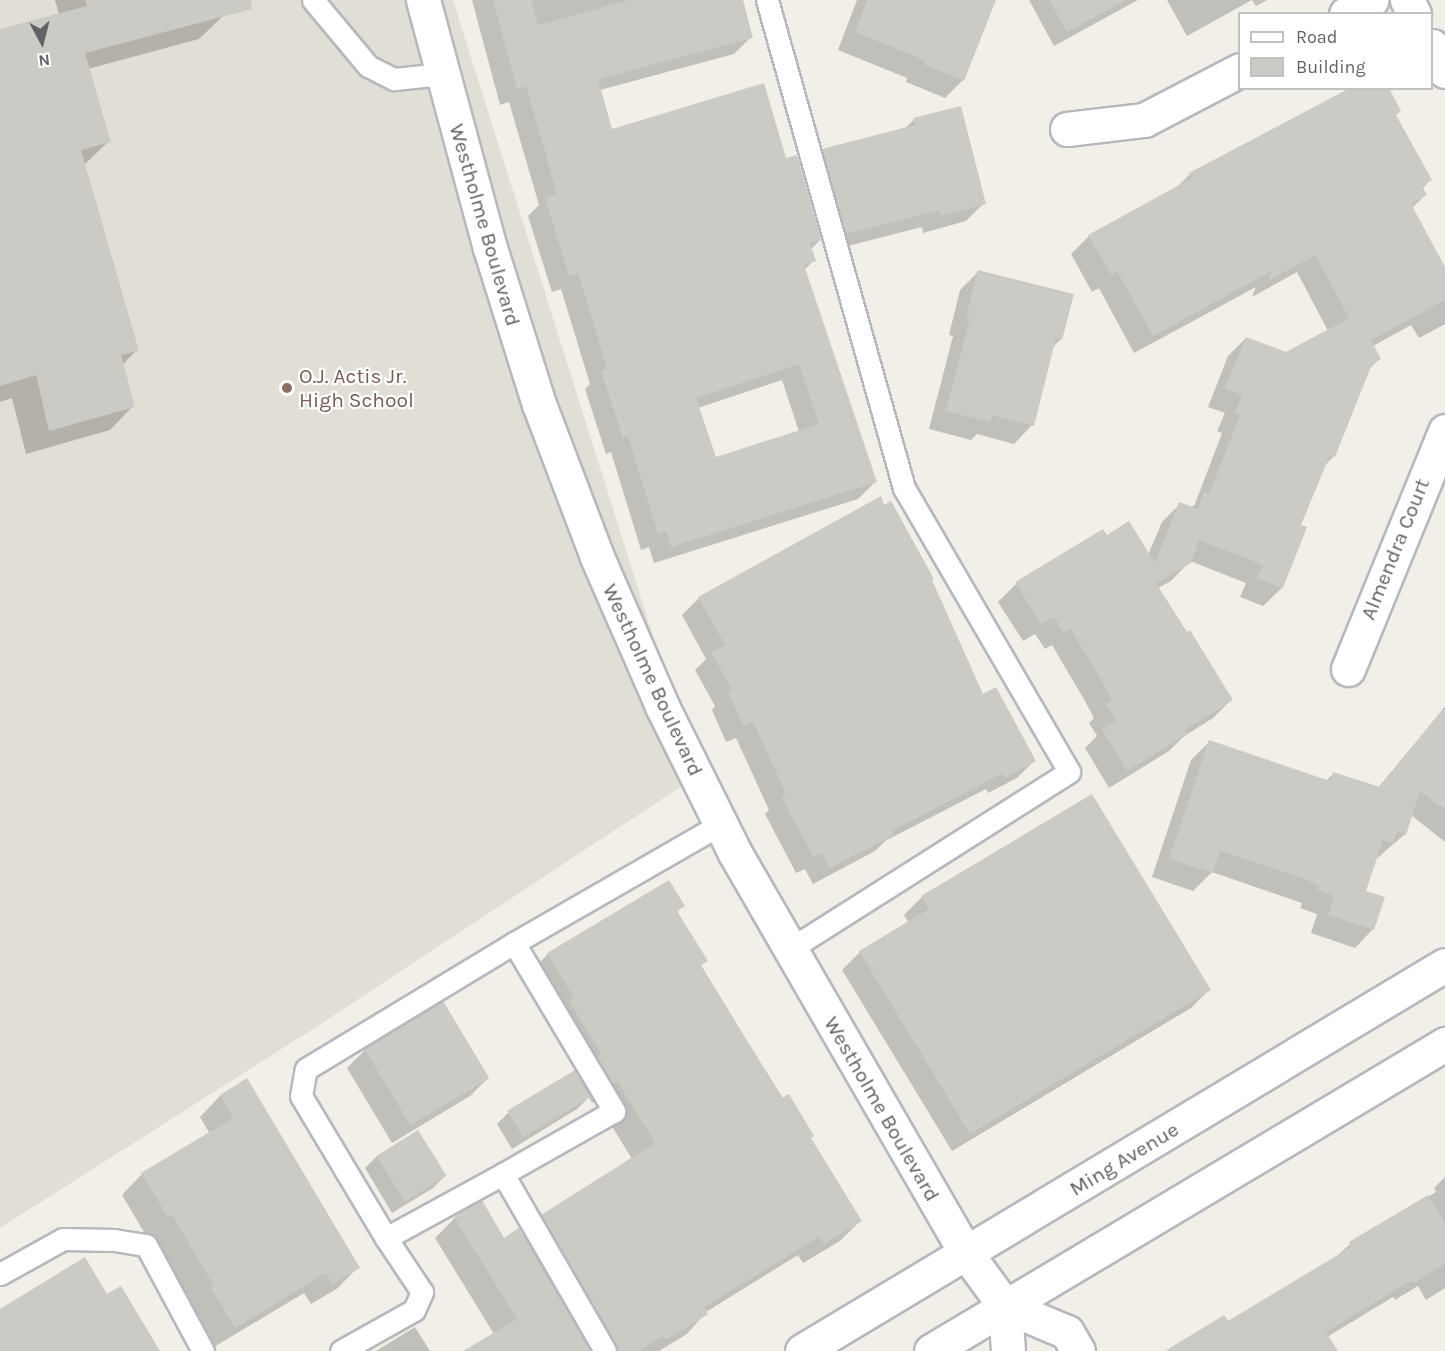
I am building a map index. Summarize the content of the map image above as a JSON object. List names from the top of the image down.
{
  "streets": {
    "street": ["Westholme Boulevard", "Almendra Court", "Ming Avenue"]
  },
  "crossings": [
    ["Westholme Boulevard", "Ming Avenue"]
  ],
  "places": ["O.J. Actis Jr. High School"],
  "legend": ["Road", "Building"],
  "north": "bottom"
}
